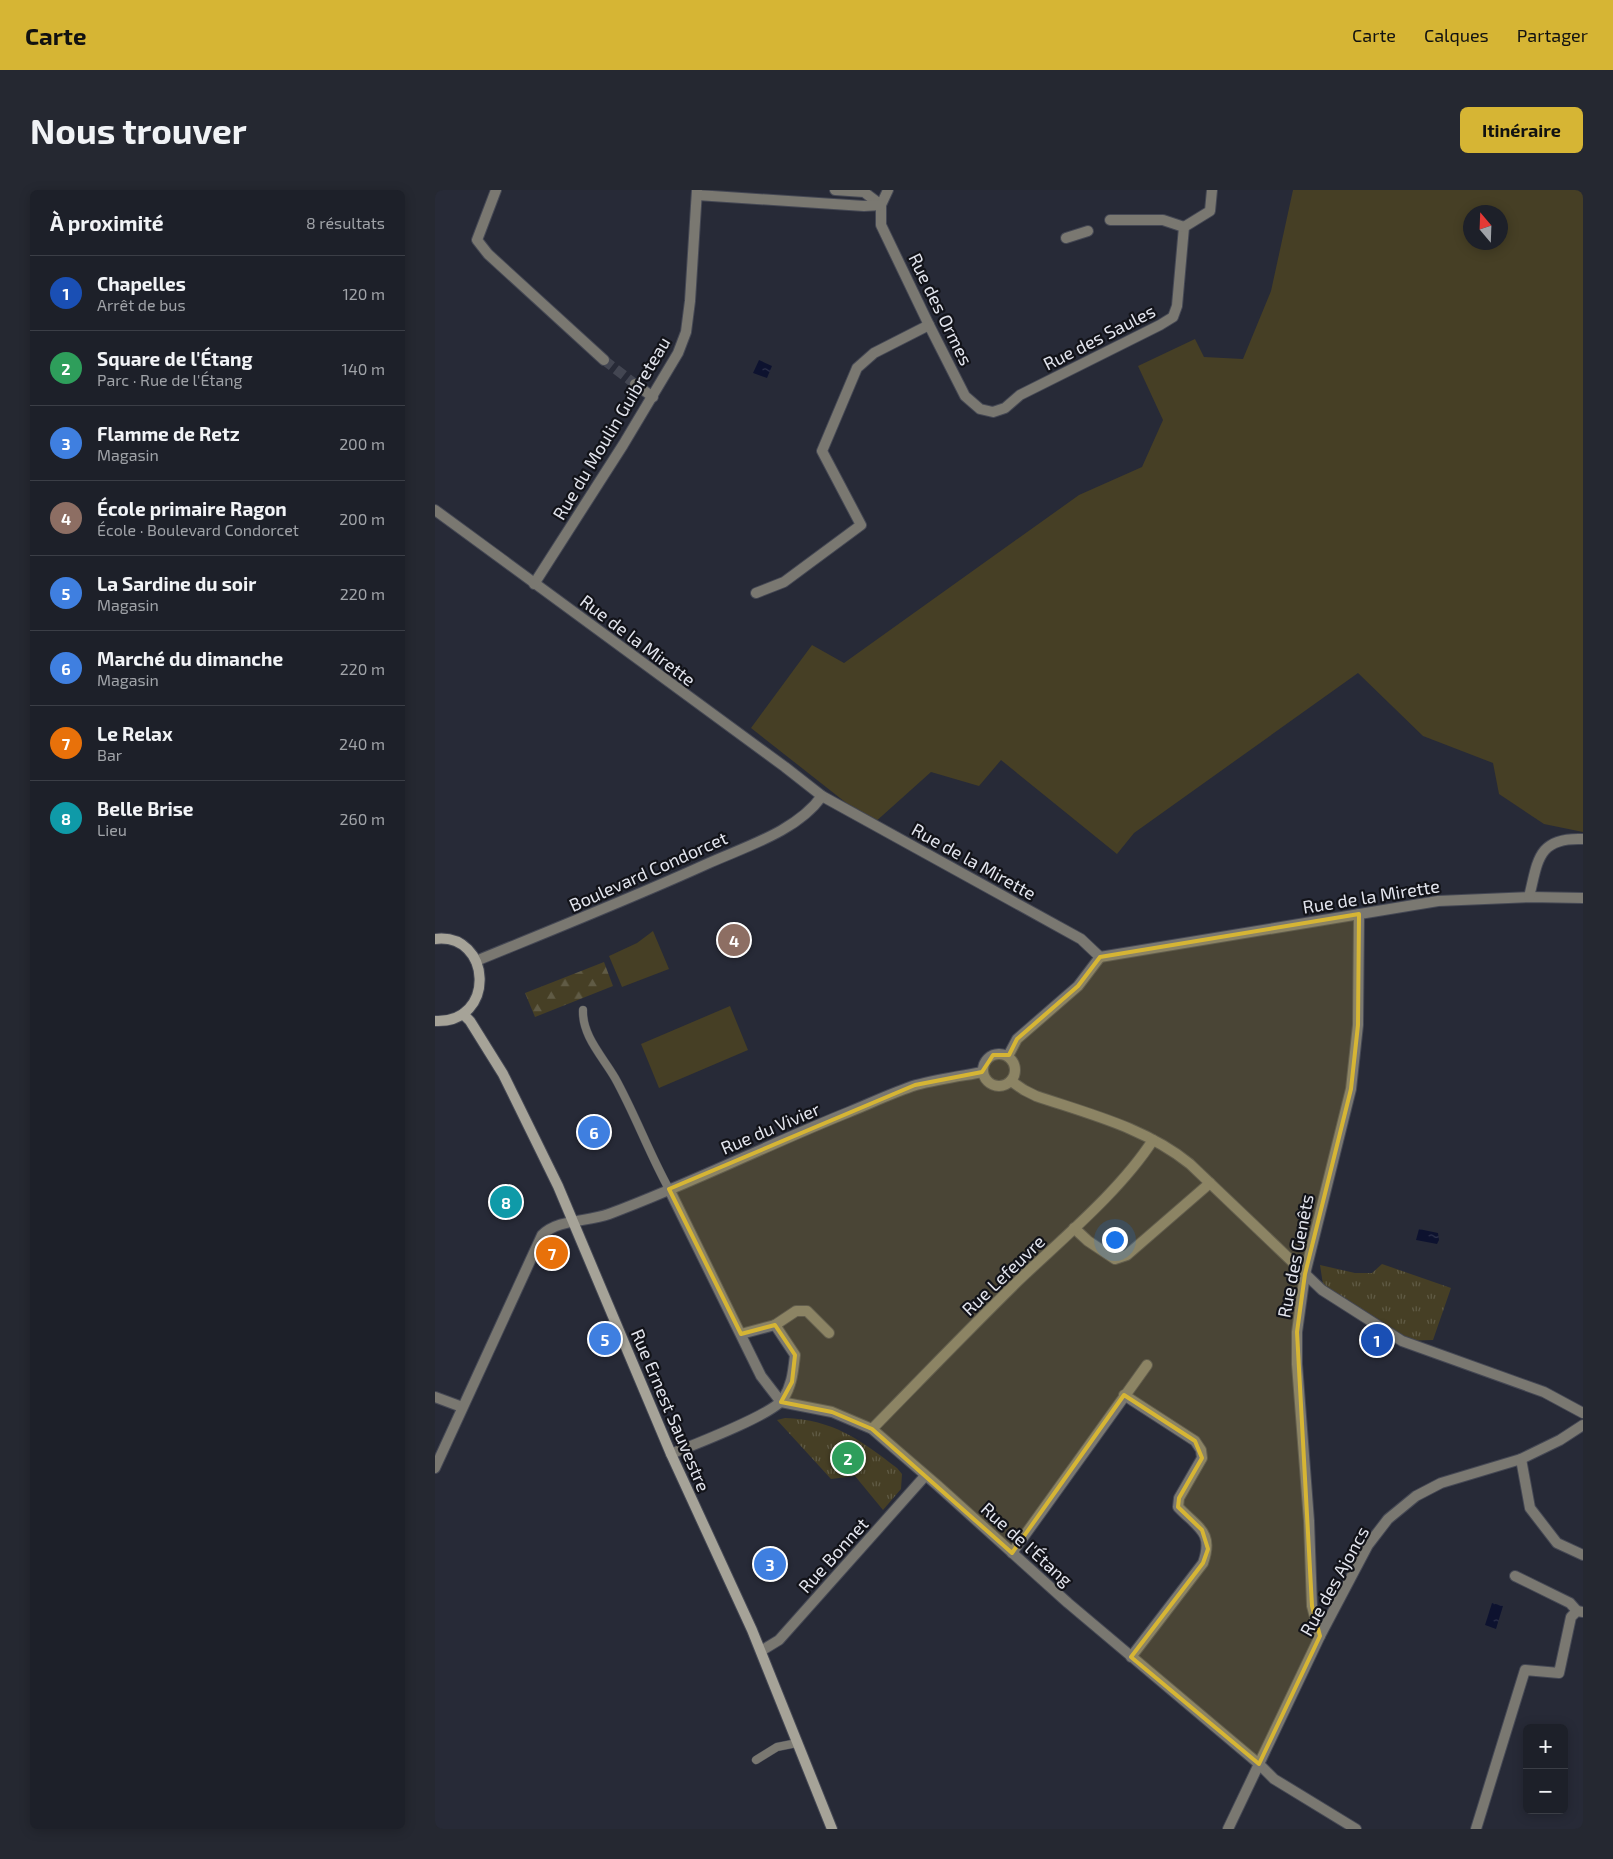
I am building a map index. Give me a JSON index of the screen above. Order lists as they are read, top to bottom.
{
  "streets": {
    "main road": ["Rue Ernest Sauvestre"],
    "street": [
      "Rue des Ormes",
      "Rue des Saules",
      "Rue du Moulin Guibreteau",
      "Rue de la Mirette",
      "Boulevard Condorcet",
      "Rue du Vivier",
      "Rue des Genêts",
      "Rue Lefeuvre",
      "Rue de l'Étang",
      "Rue Bonnet",
      "Rue des Ajoncs"
    ]
  },
  "crossings": [
    ["Rue des Ormes", "Rue des Saules"],
    ["Rue du Moulin Guibreteau", "Rue de la Mirette"],
    ["Rue de la Mirette", "Boulevard Condorcet"],
    ["Rue de la Mirette", "Rue des Genêts"],
    ["Rue du Vivier", "Rue Ernest Sauvestre"],
    ["Rue des Genêts", "Rue des Ajoncs"],
    ["Rue Lefeuvre", "Rue de l'Étang"],
    ["Rue Ernest Sauvestre", "Rue Bonnet"],
    ["Rue de l'Étang", "Rue Bonnet"],
    ["Rue de l'Étang", "Rue des Ajoncs"]
  ],
  "north": "top",
  "page": {
    "header": "Carte",
    "nav": ["Carte", "Calques", "Partager"],
    "buttons": "Itinéraire",
    "title": "Nous trouver",
    "heading": ["À proximité", "8 résultats"],
    "list": [
      {
        "mark": "1",
        "name": "Chapelles",
        "note": "Arrêt de bus",
        "value": "120 m"
      },
      {
        "mark": "2",
        "name": "Square de l'Étang",
        "note": "Parc · Rue de l'Étang",
        "value": "140 m"
      },
      {
        "mark": "3",
        "name": "Flamme de Retz",
        "note": "Magasin",
        "value": "200 m"
      },
      {
        "mark": "4",
        "name": "École primaire Ragon",
        "note": "École · Boulevard Condorcet",
        "value": "200 m"
      },
      {
        "mark": "5",
        "name": "La Sardine du soir",
        "note": "Magasin",
        "value": "220 m"
      },
      {
        "mark": "6",
        "name": "Marché du dimanche",
        "note": "Magasin",
        "value": "220 m"
      },
      {
        "mark": "7",
        "name": "Le Relax",
        "note": "Bar",
        "value": "240 m"
      },
      {
        "mark": "8",
        "name": "Belle Brise",
        "note": "Lieu",
        "value": "260 m"
      }
    ],
    "pins": [
      "4",
      "6",
      "8",
      "7",
      "5",
      "1",
      "2",
      "3"
    ],
    "map_buttons": ["+", "−"]
  }
}
